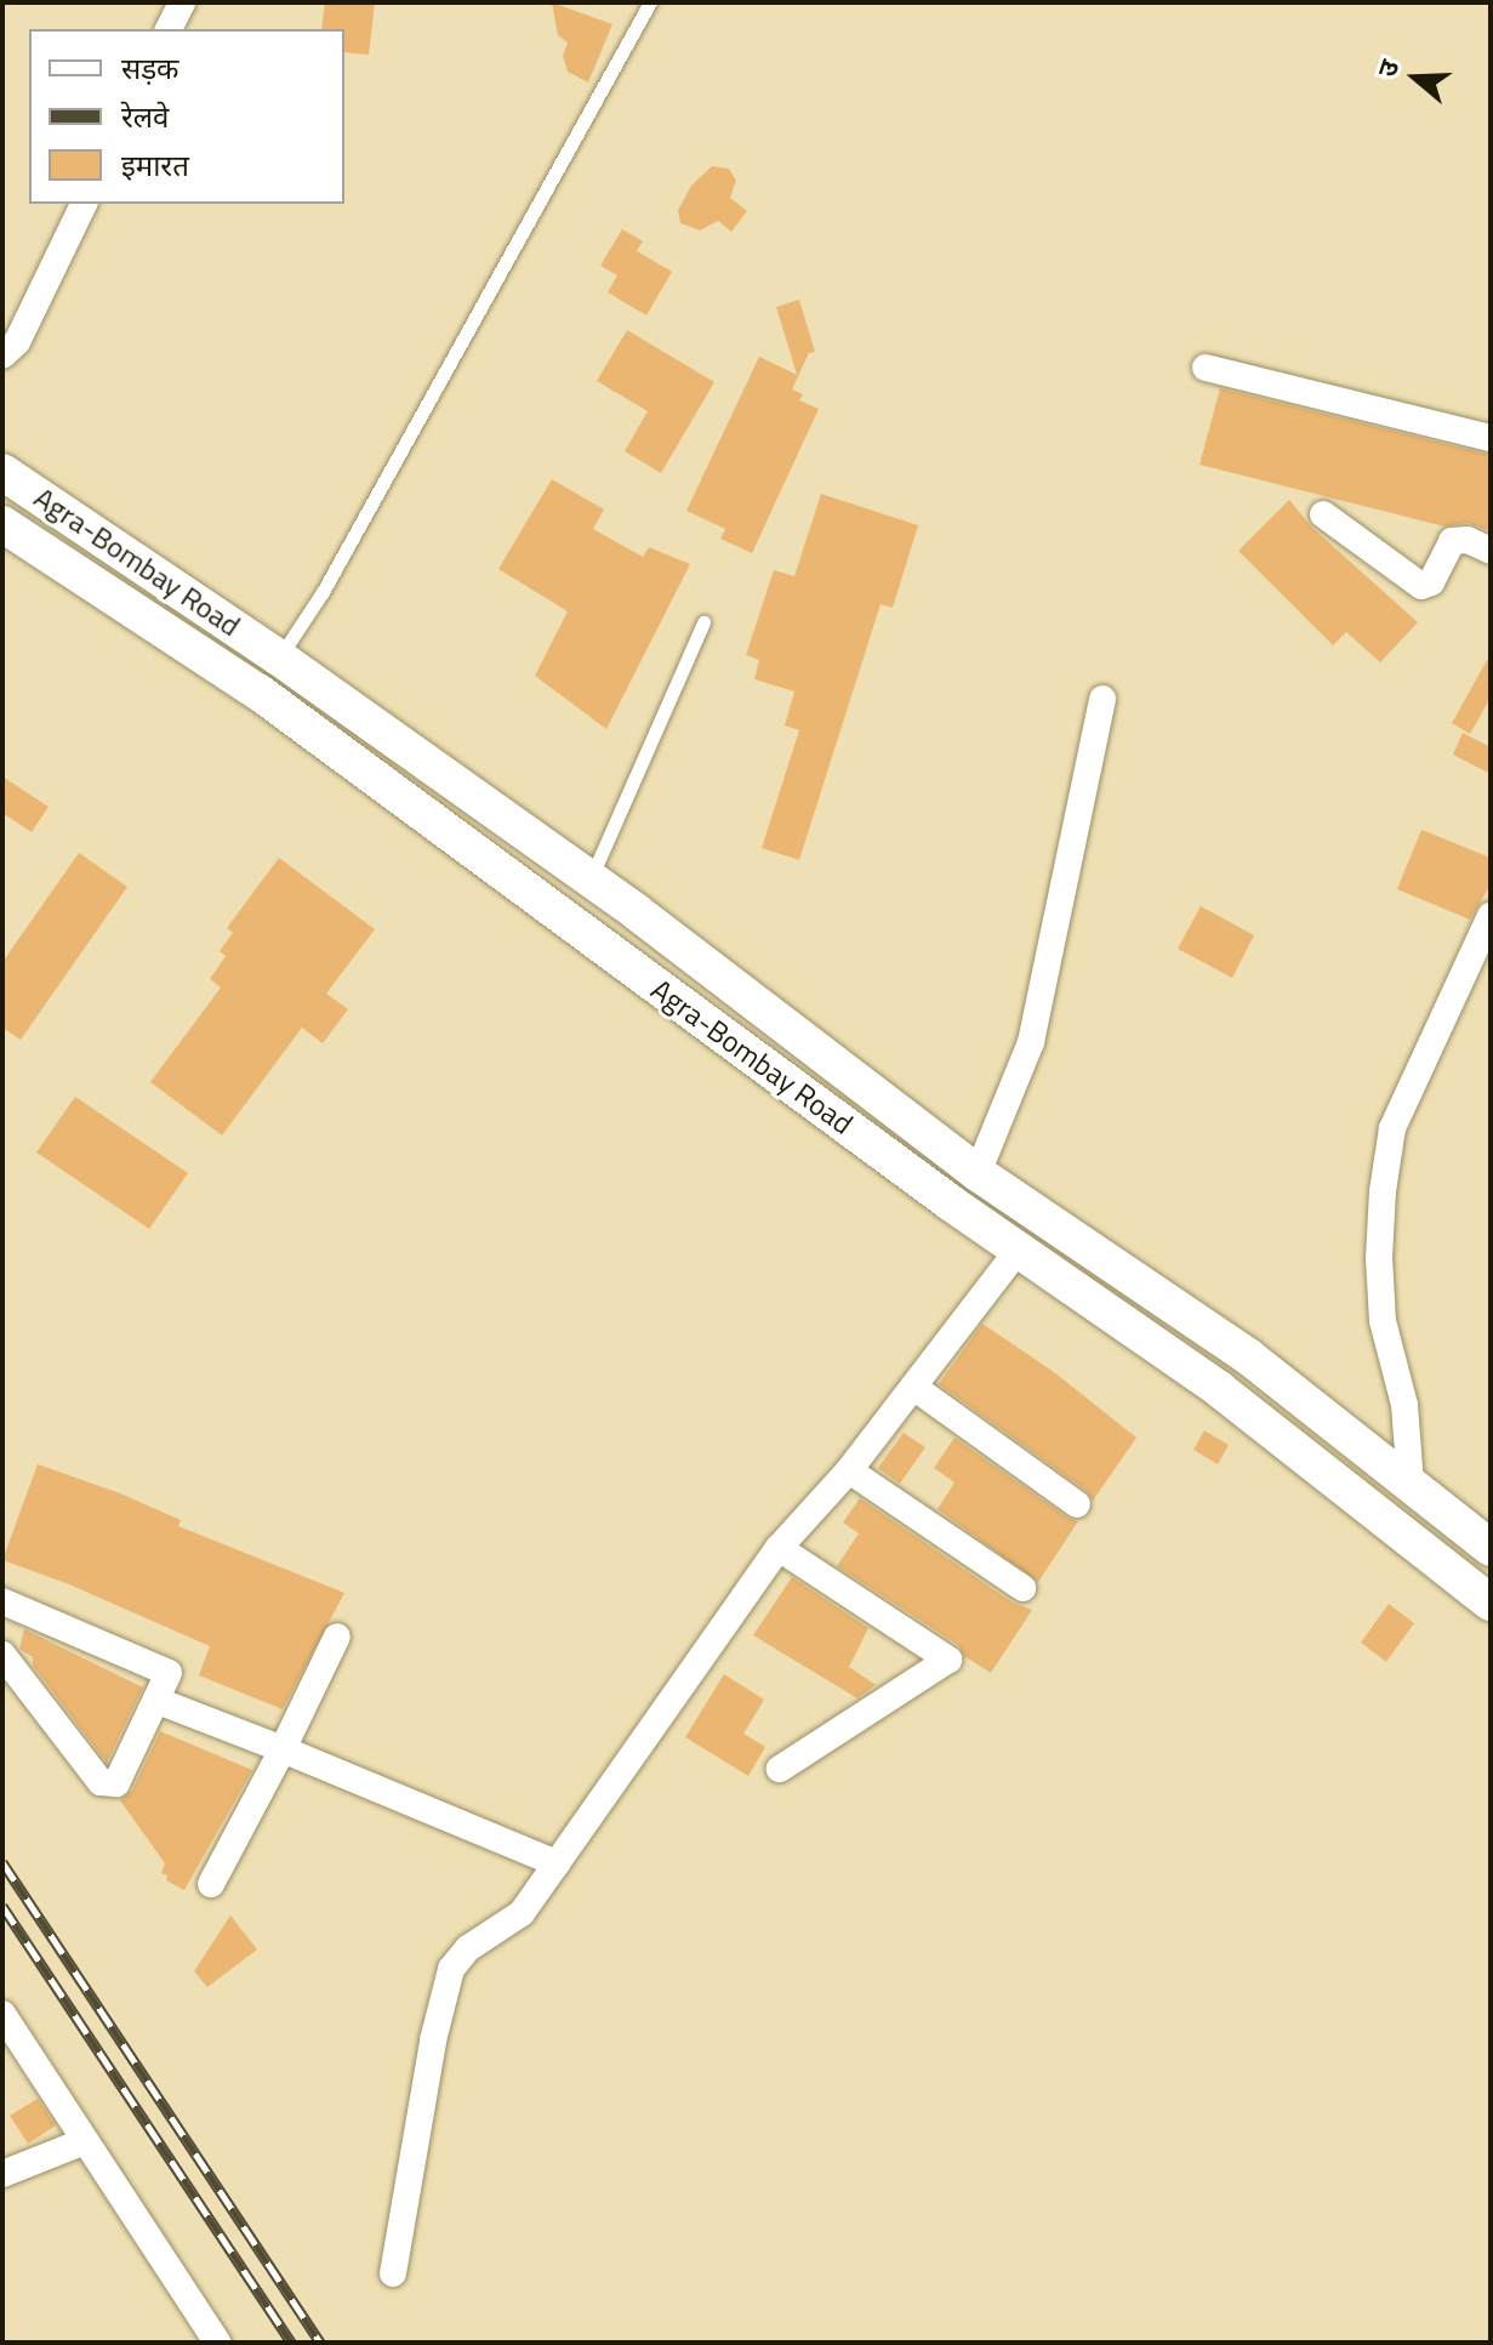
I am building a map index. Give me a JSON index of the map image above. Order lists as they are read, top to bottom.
{
  "streets": {
    "main road": ["Agra-Bombay Road"]
  },
  "legend": ["सड़क", "रेलवे", "इमारत"],
  "north": "left"
}
